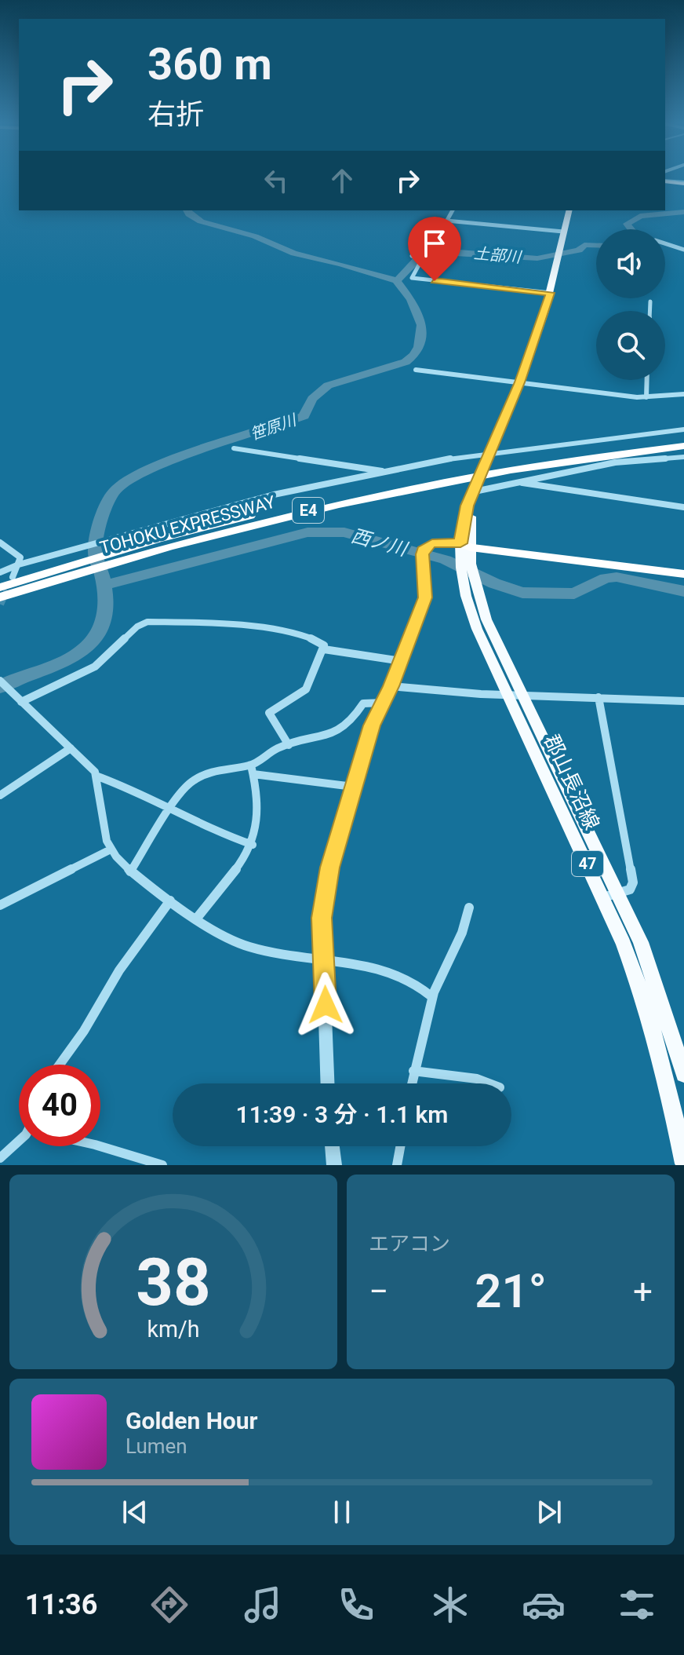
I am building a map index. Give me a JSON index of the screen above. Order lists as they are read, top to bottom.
{
  "streets": {
    "highway": ["E4", "TOHOKU EXPRESSWAY"],
    "main road": ["郡山長沼線", "47"]
  },
  "water": ["土部川", "笹原川", "西ノ川"],
  "page": {
    "turn": ["360 m", "右折"],
    "limit": "40",
    "trip": "11:39 · 3 分 · 1.1 km",
    "tile": "エアコン",
    "heat": ["−", "21°", "+"],
    "song": ["Golden Hour", "Lumen"],
    "tabs": "11:36",
    "gauge": ["38", "km/h"]
  }
}
